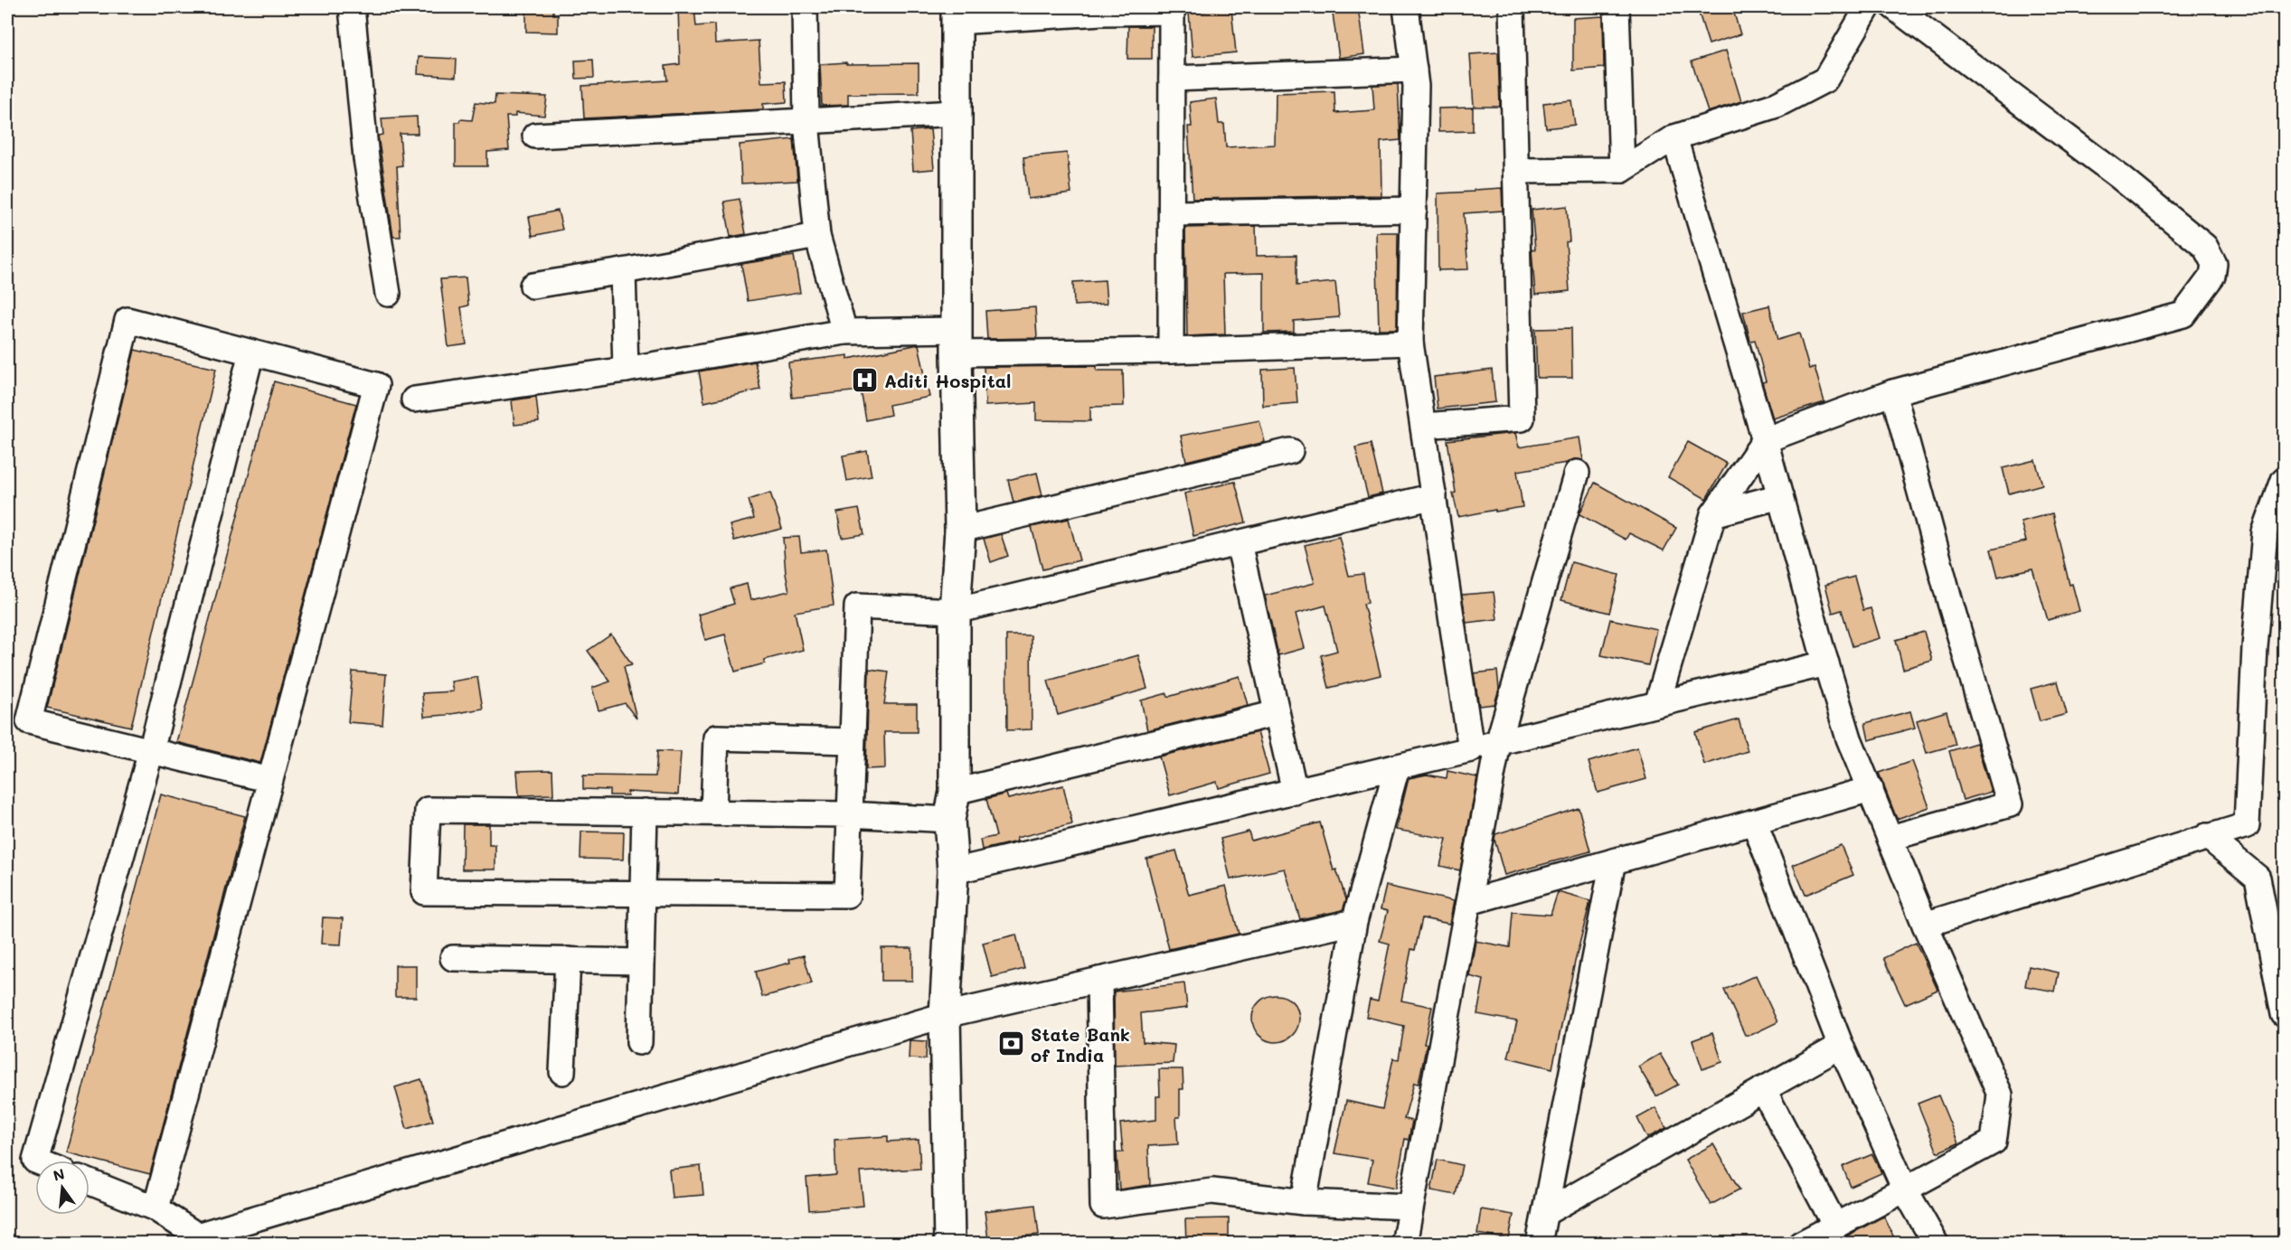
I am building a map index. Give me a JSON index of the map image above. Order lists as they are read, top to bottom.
{
  "places": {
    "hospital": ["Aditi Hospital"],
    "bank": ["State Bank of India"]
  },
  "north": "top"
}
